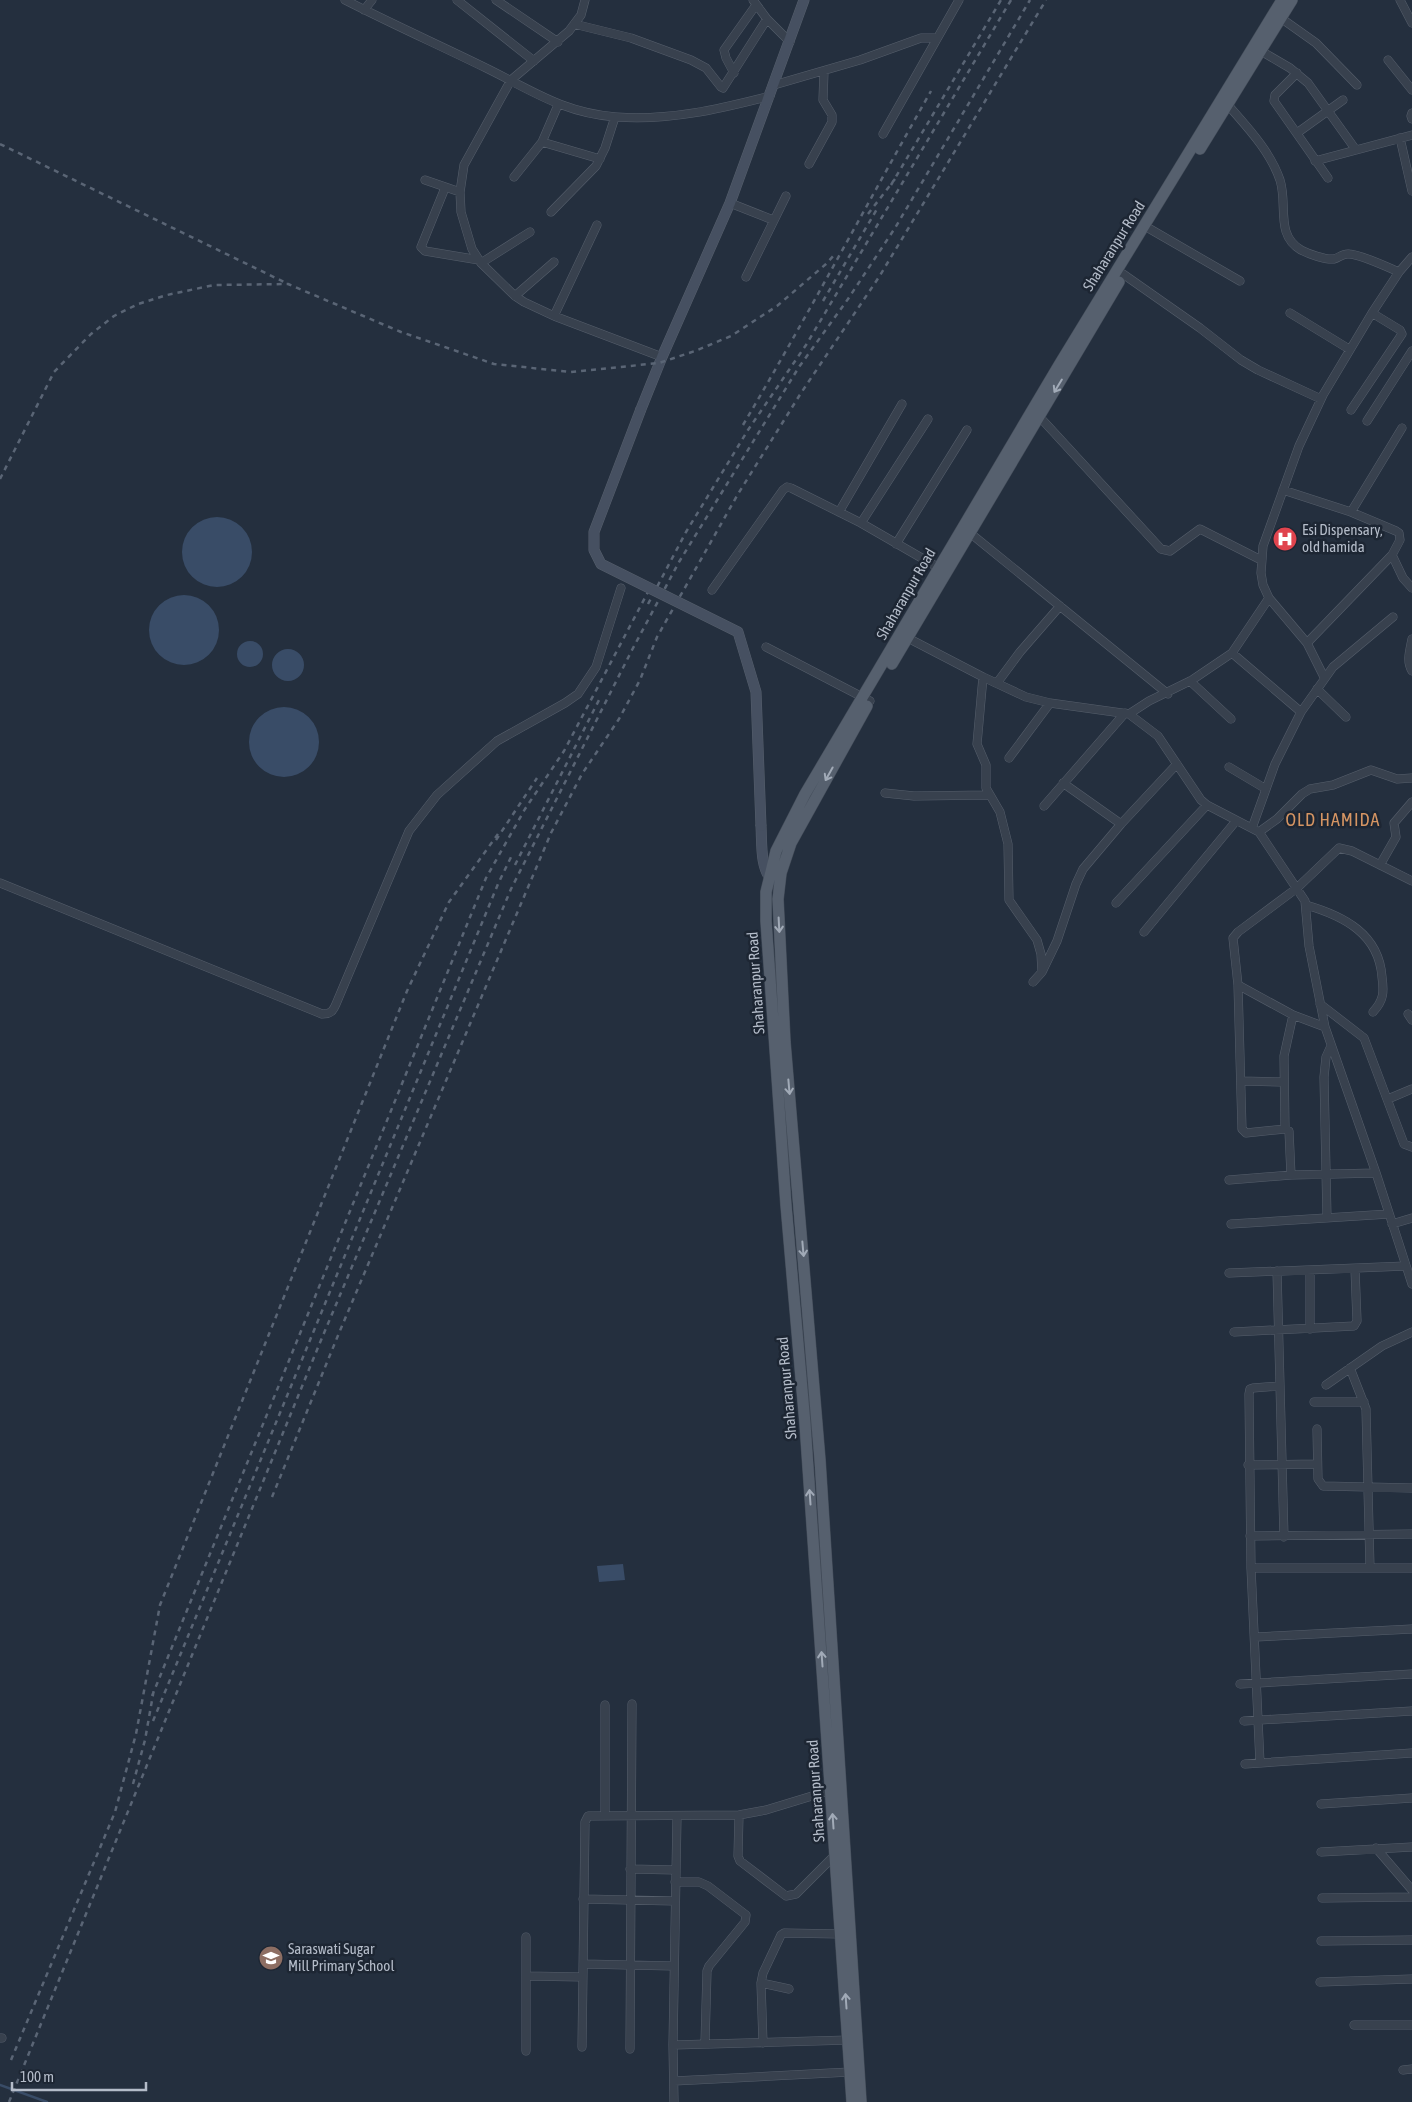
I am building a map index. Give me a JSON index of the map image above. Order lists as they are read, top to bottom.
{
  "streets": {
    "main road": ["Shaharanpur Road"]
  },
  "districts": ["OLD HAMIDA"],
  "places": {
    "hospital": ["Esi Dispensary, old hamida"],
    "school or university": ["Saraswati Sugar Mill Primary School"]
  },
  "scale_bar": "100 m"
}
